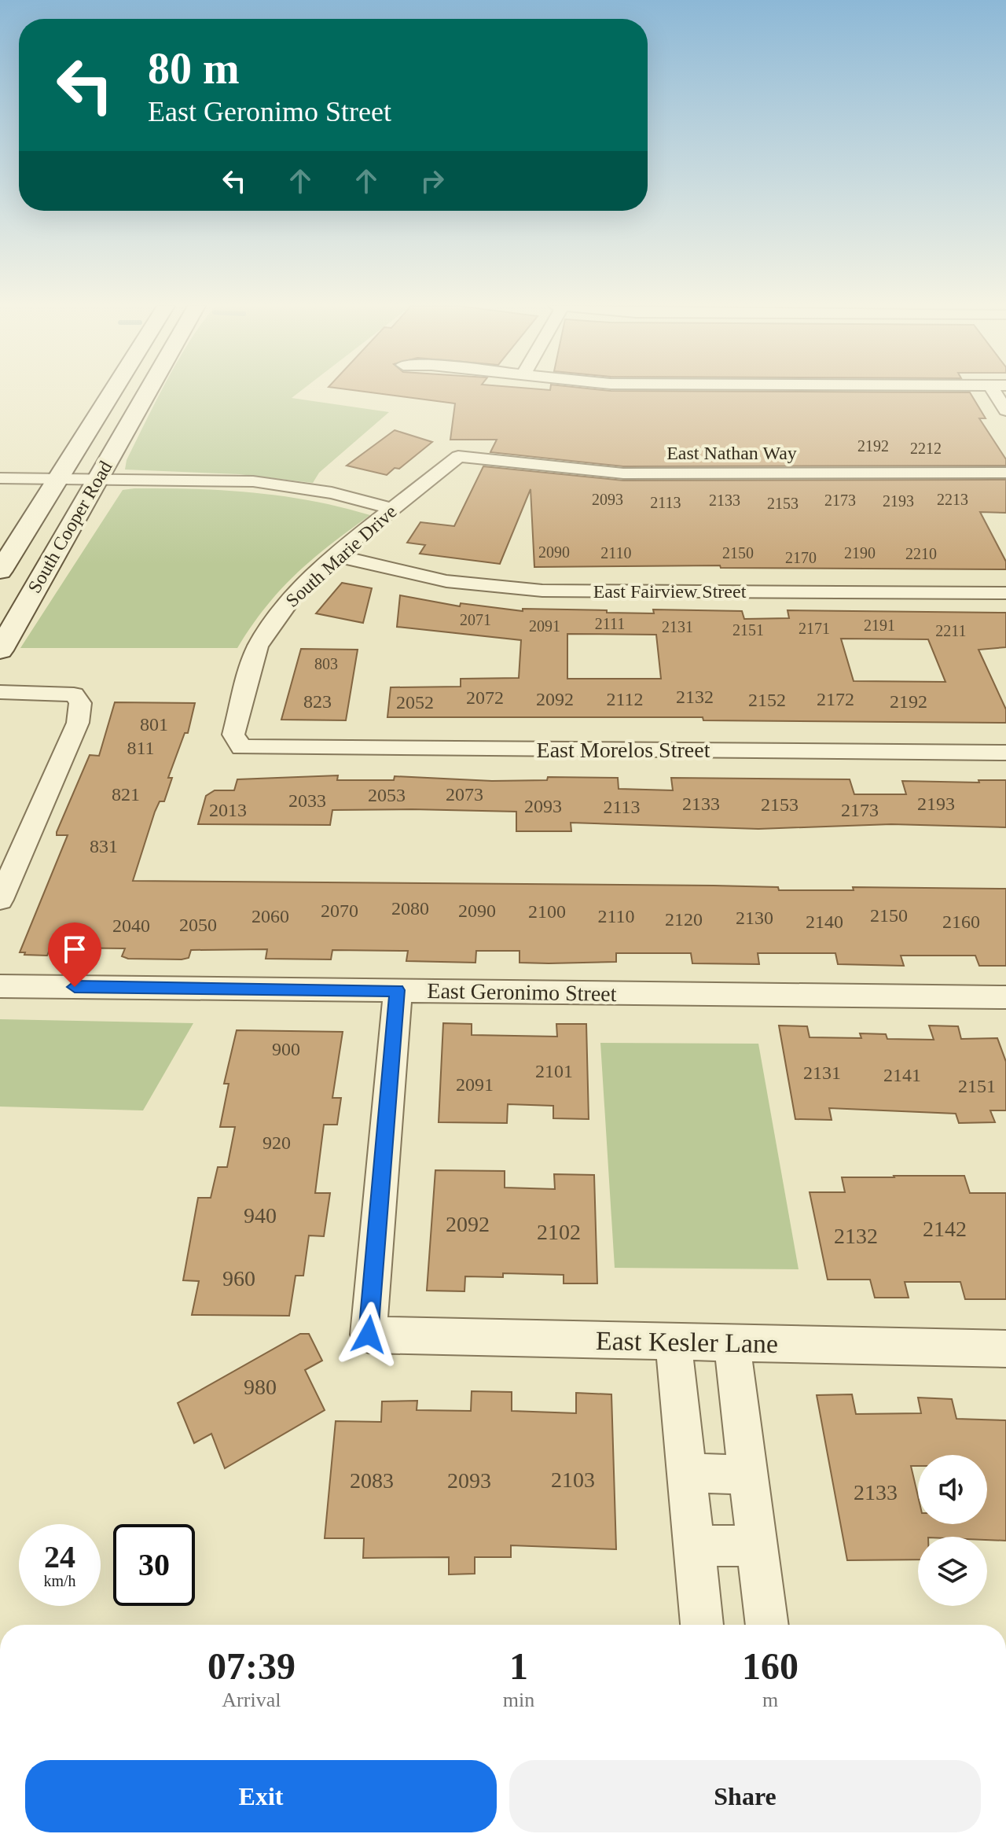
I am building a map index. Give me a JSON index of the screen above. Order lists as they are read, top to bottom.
{
  "streets": {
    "main road": ["South Cooper Road"],
    "street": [
      "East Nathan Way",
      "South Marie Drive",
      "East Fairview Street",
      "East Morelos Street",
      "East Geronimo Street",
      "East Kesler Lane"
    ]
  },
  "crossings": [
    ["East Nathan Way", "South Marie Drive"],
    ["South Marie Drive", "East Fairview Street"],
    ["South Marie Drive", "East Morelos Street"],
    ["East Geronimo Street", "East Kesler Lane"]
  ],
  "house_numbers": [
    "2192",
    "2212",
    "2093",
    "2213",
    "2133",
    "2173",
    "2193",
    "2113",
    "2153",
    "2090",
    "2110",
    "2150",
    "2190",
    "2210",
    "2170",
    "2071",
    "2111",
    "2191",
    "2091",
    "2131",
    "2171",
    "2151",
    "2211",
    "803",
    "2132",
    "2072",
    "2092",
    "2112",
    "2172",
    "2152",
    "823",
    "2192",
    "2052",
    "801",
    "811",
    "821",
    "2073",
    "2053",
    "2033",
    "2133",
    "2193",
    "2153",
    "2093",
    "2113",
    "2013",
    "2173",
    "831",
    "2080",
    "2070",
    "2090",
    "2100",
    "2150",
    "2060",
    "2110",
    "2130",
    "2120",
    "2140",
    "2160",
    "2050",
    "2040",
    "900",
    "2101",
    "2131",
    "2141",
    "2091",
    "2151",
    "920",
    "940",
    "2092",
    "2142",
    "2102",
    "2132",
    "960",
    "980",
    "2103",
    "2083",
    "2093",
    "2133"
  ],
  "page": {
    "turn": ["80 m", "East Geronimo Street"],
    "speed": "24 km/h",
    "limit": "30",
    "eta": [
      "07:39",
      "Arrival",
      "1",
      "min",
      "160",
      "m"
    ],
    "buttons": ["Exit", "Share"]
  }
}
